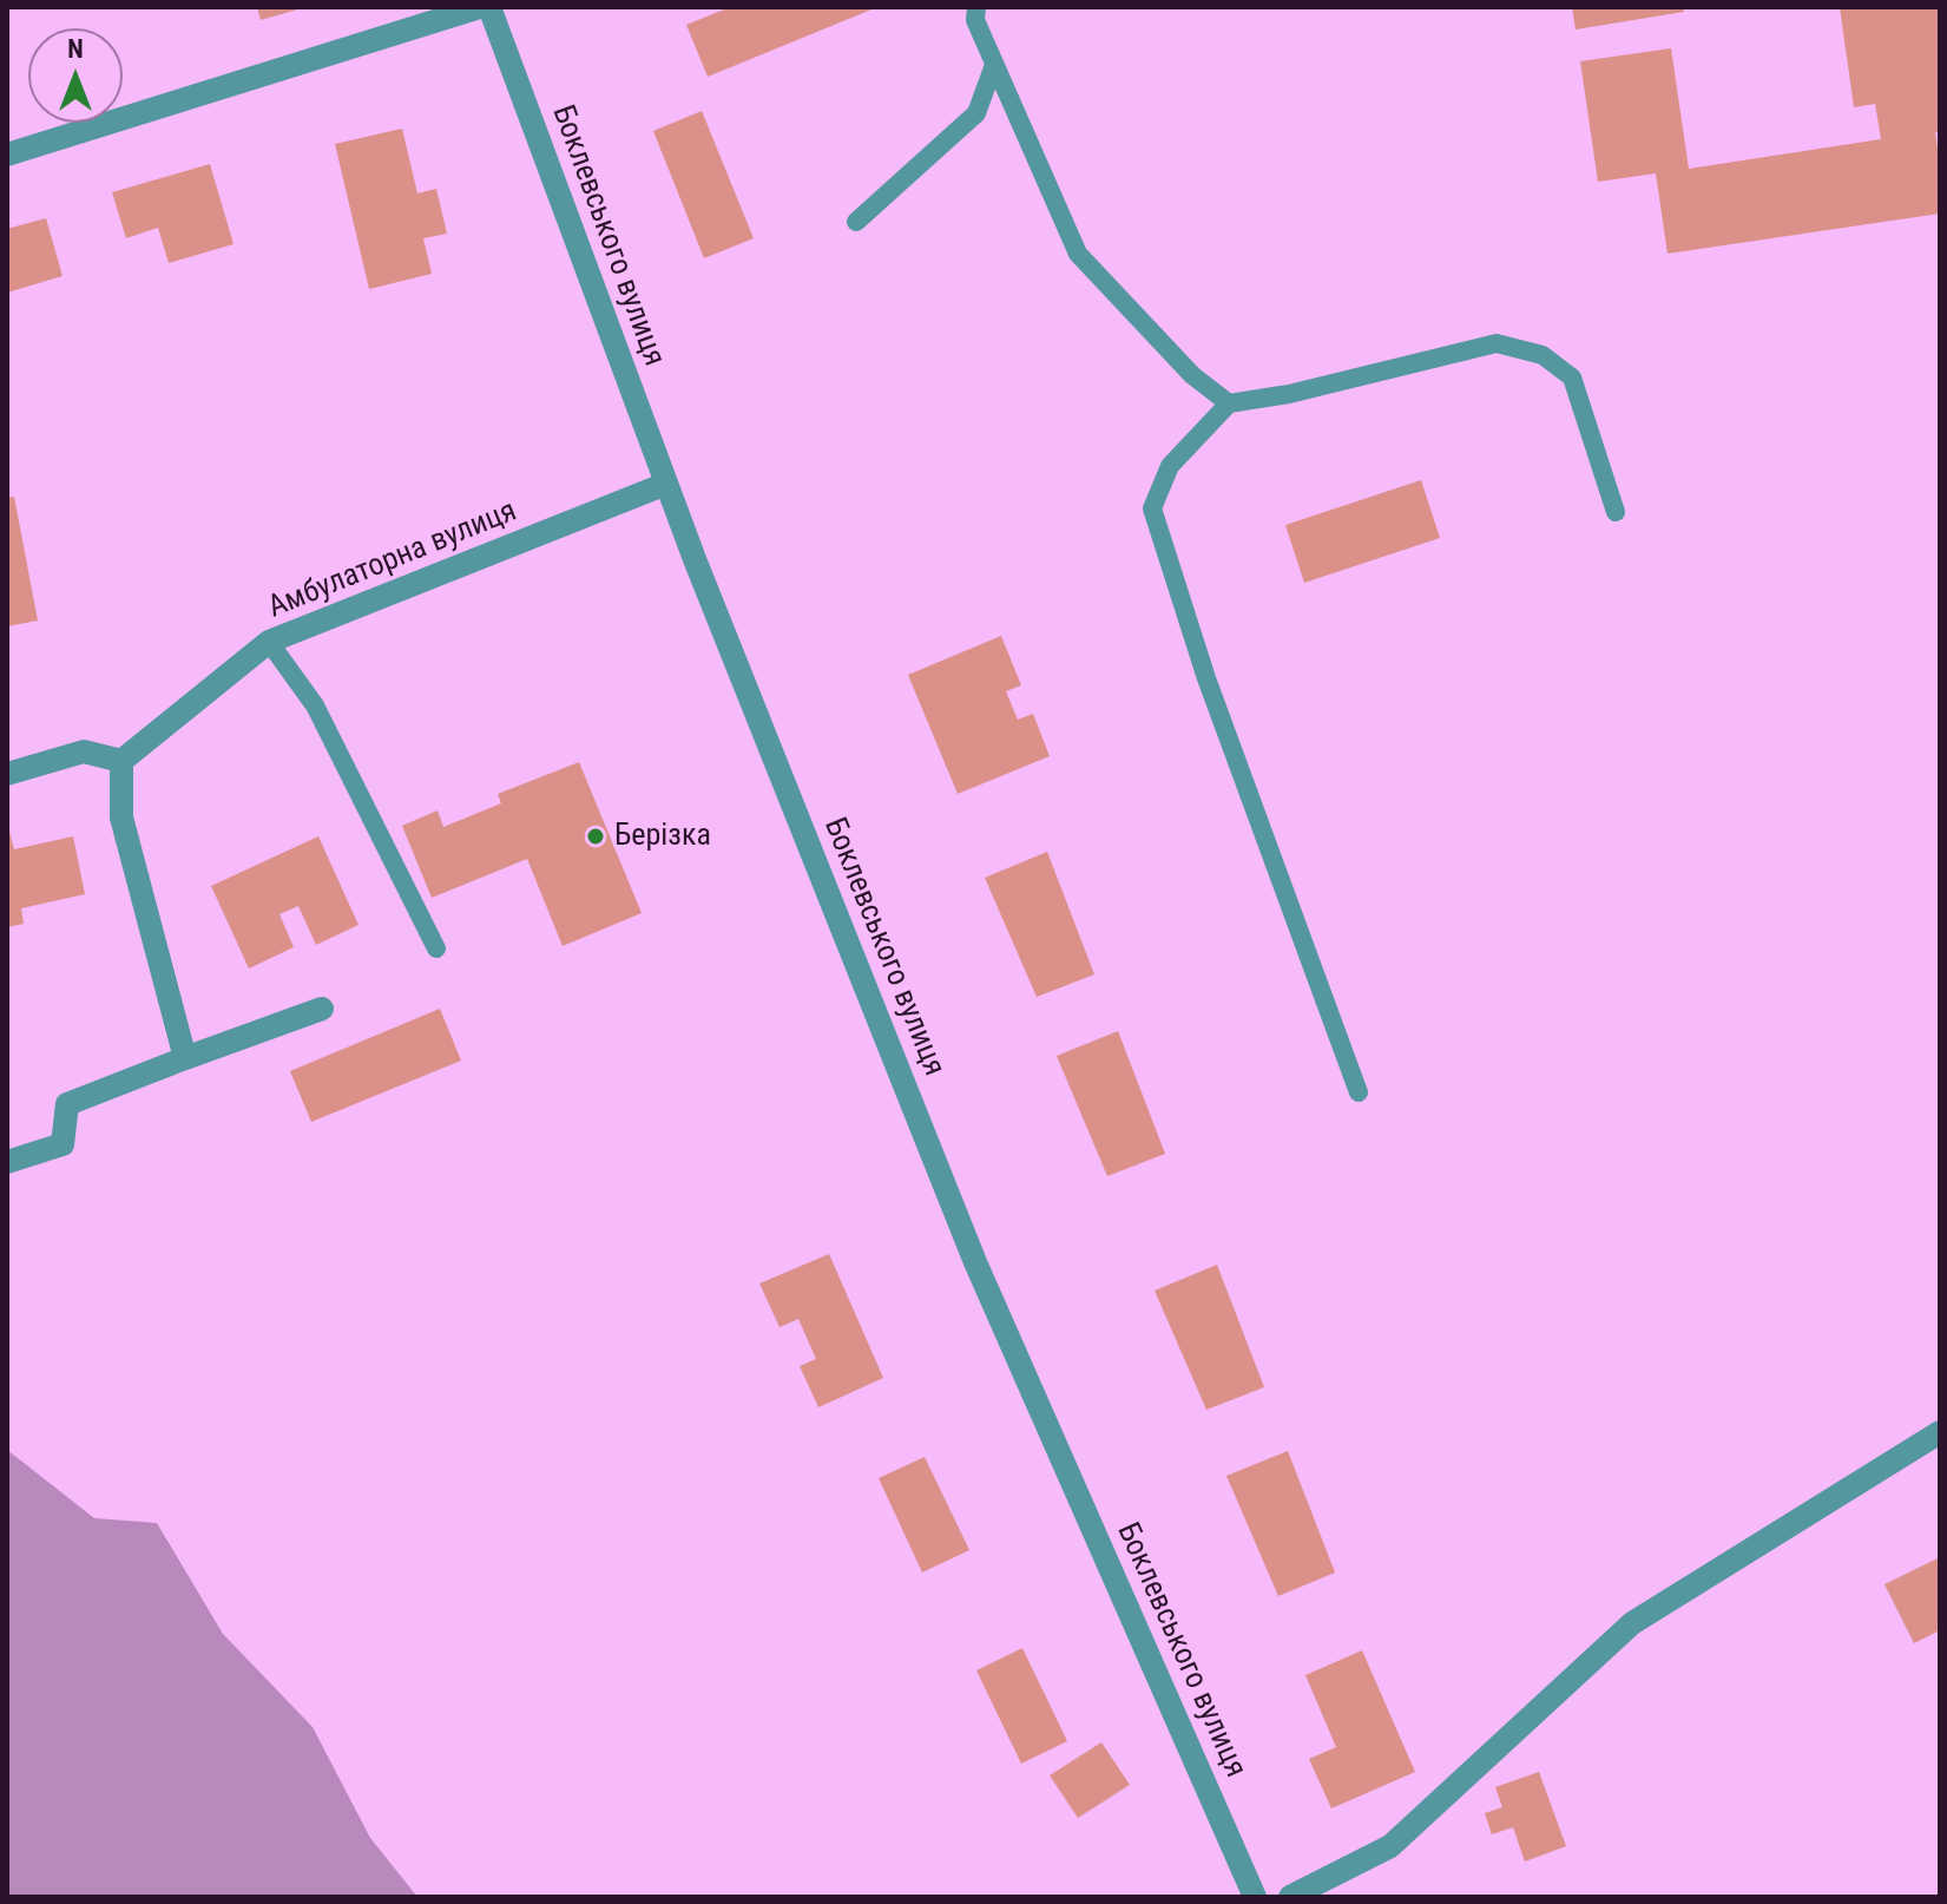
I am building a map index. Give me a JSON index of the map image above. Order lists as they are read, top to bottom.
{
  "streets": {
    "street": ["Боклевського вулиця", "Амбулаторна вулиця"]
  },
  "crossings": [
    ["Боклевського вулиця", "Амбулаторна вулиця"]
  ],
  "places": ["Берізка"],
  "north": "top"
}
